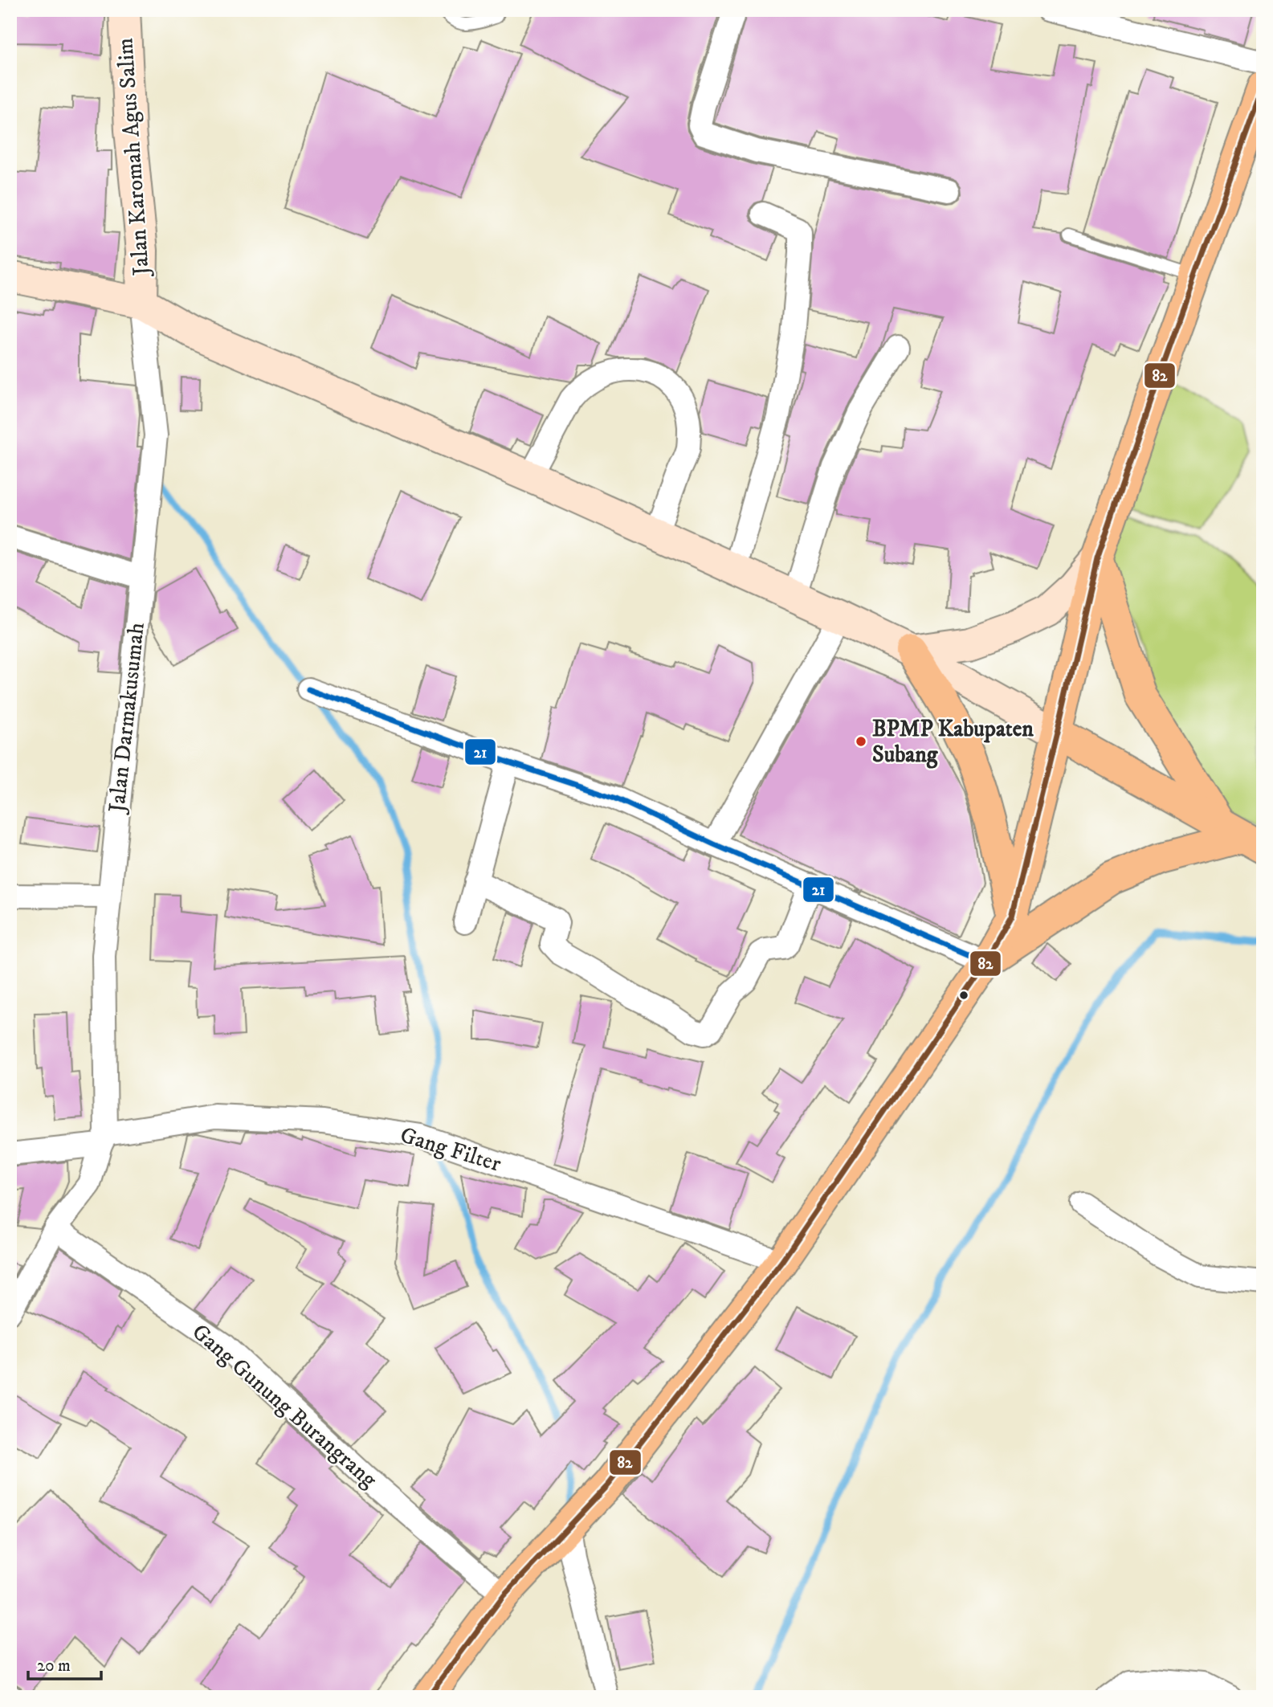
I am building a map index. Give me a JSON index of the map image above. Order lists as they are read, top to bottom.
{
  "streets": {
    "main road": ["Jalan Karomah Agus Salim"],
    "street": ["Jalan Darmakusumah", "Gang Filter", "Gang Gunung Burangrang"]
  },
  "crossings": [
    ["Jalan Karomah Agus Salim", "Jalan Darmakusumah"],
    ["Jalan Darmakusumah", "Gang Filter"],
    ["Jalan Darmakusumah", "Gang Gunung Burangrang"]
  ],
  "places": ["BPMP Kabupaten Subang"],
  "lines": ["transit line 82", "transit line 21"],
  "scale_bar": "20 m"
}
